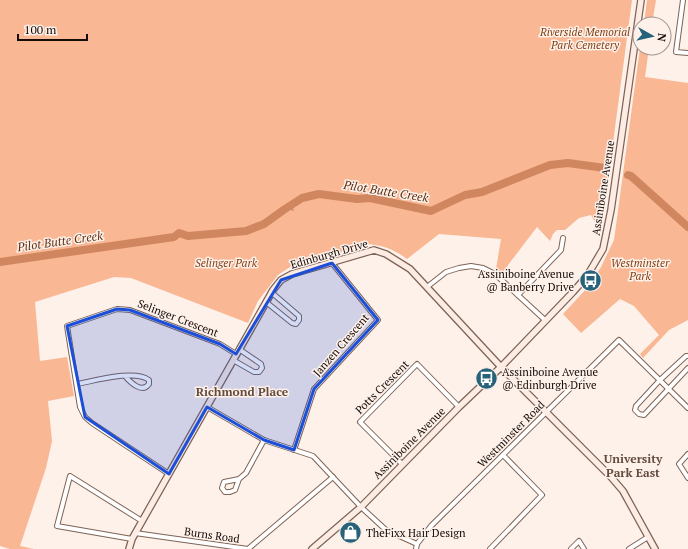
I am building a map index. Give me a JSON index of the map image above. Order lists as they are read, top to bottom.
{
  "streets": {
    "street": [
      "Assiniboine Avenue",
      "Edinburgh Drive",
      "Selinger Crescent",
      "Janzen Crescent",
      "Potts Crescent",
      "Westminster Road",
      "Burns Road"
    ]
  },
  "crossings": [
    ["Assiniboine Avenue", "Edinburgh Drive"],
    ["Assiniboine Avenue", "Potts Crescent"],
    ["Edinburgh Drive", "Selinger Crescent"],
    ["Edinburgh Drive", "Janzen Crescent"],
    ["Edinburgh Drive", "Westminster Road"],
    ["Edinburgh Drive", "Burns Road"]
  ],
  "districts": ["Richmond Place", "University Park East"],
  "water": ["Pilot Butte Creek"],
  "parks": ["Riverside Memorial Park Cemetery", "Selinger Park", "Westminster Park"],
  "places": {
    "bus stop": ["Assiniboine Avenue @ Banberry Drive", "Assiniboine Avenue @ Edinburgh Drive"],
    "shop": ["TheFixx Hair Design"]
  },
  "scale_bar": "100 m",
  "north": "right"
}
